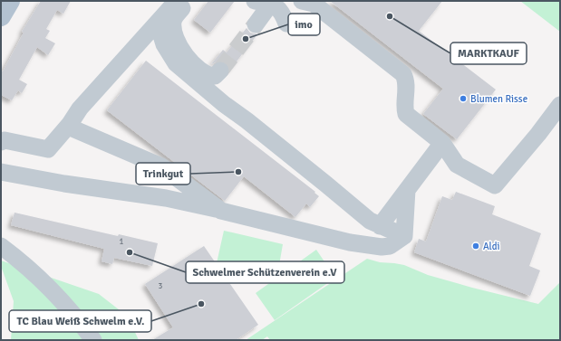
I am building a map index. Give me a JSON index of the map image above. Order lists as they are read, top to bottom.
{
  "places": [
    "MARKTKAUF",
    "imo",
    "Blumen Risse",
    "Trinkgut",
    "Aldi",
    "Schwelmer Schützenverein e.V",
    "TC Blau Weiß Schwelm e.V."
  ],
  "house_numbers": ["1", "3"]
}
